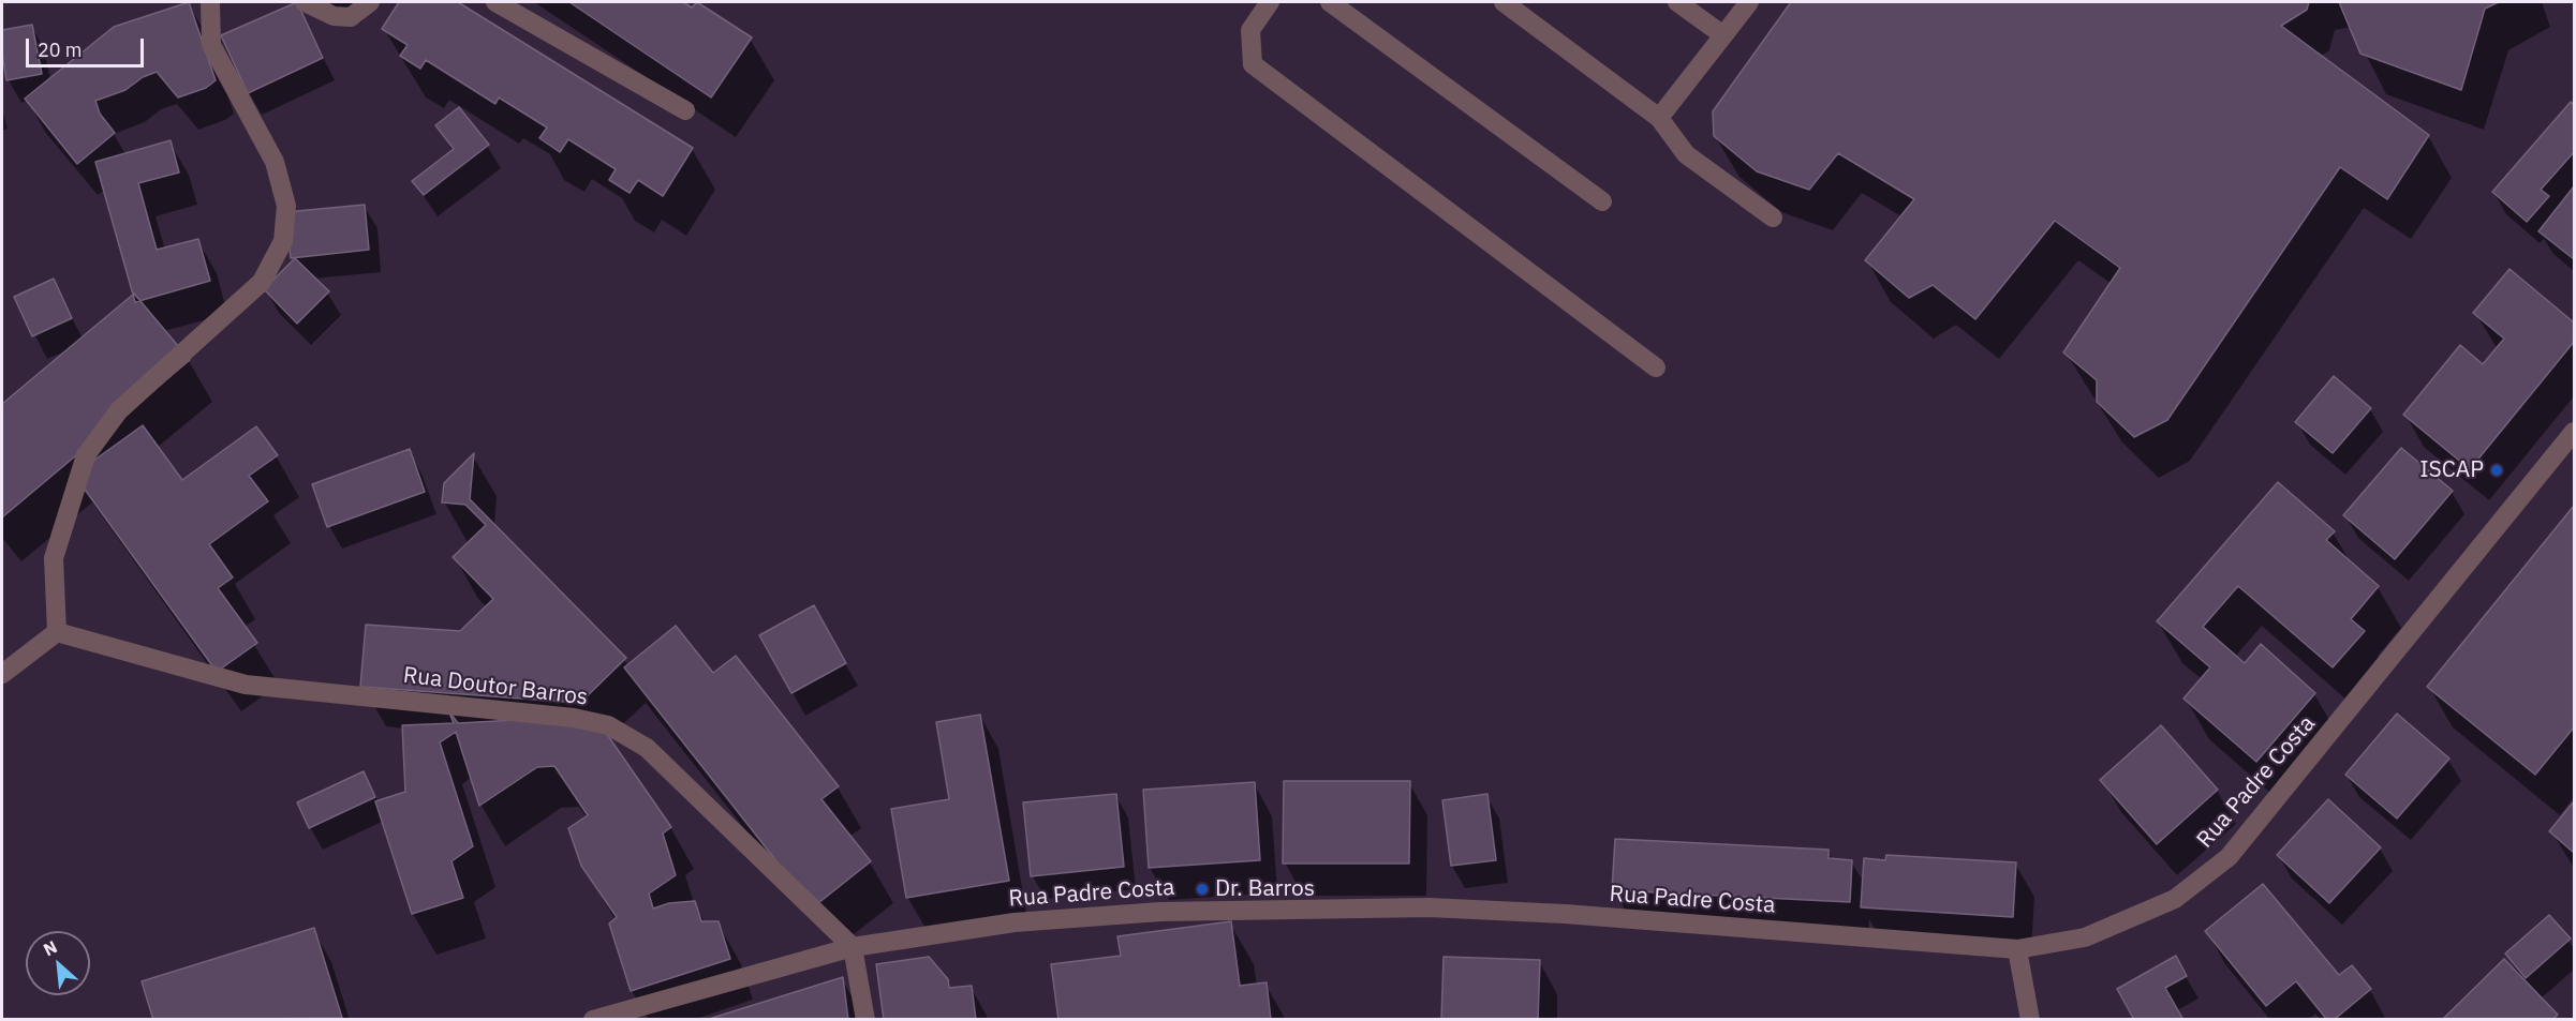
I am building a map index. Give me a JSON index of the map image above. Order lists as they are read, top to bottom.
{
  "streets": {
    "street": ["Rua Doutor Barros", "Rua Padre Costa"]
  },
  "crossings": [
    ["Rua Doutor Barros", "Rua Padre Costa"]
  ],
  "places": ["ISCAP", "Dr. Barros"],
  "scale_bar": "20 m",
  "north": "top left"
}
